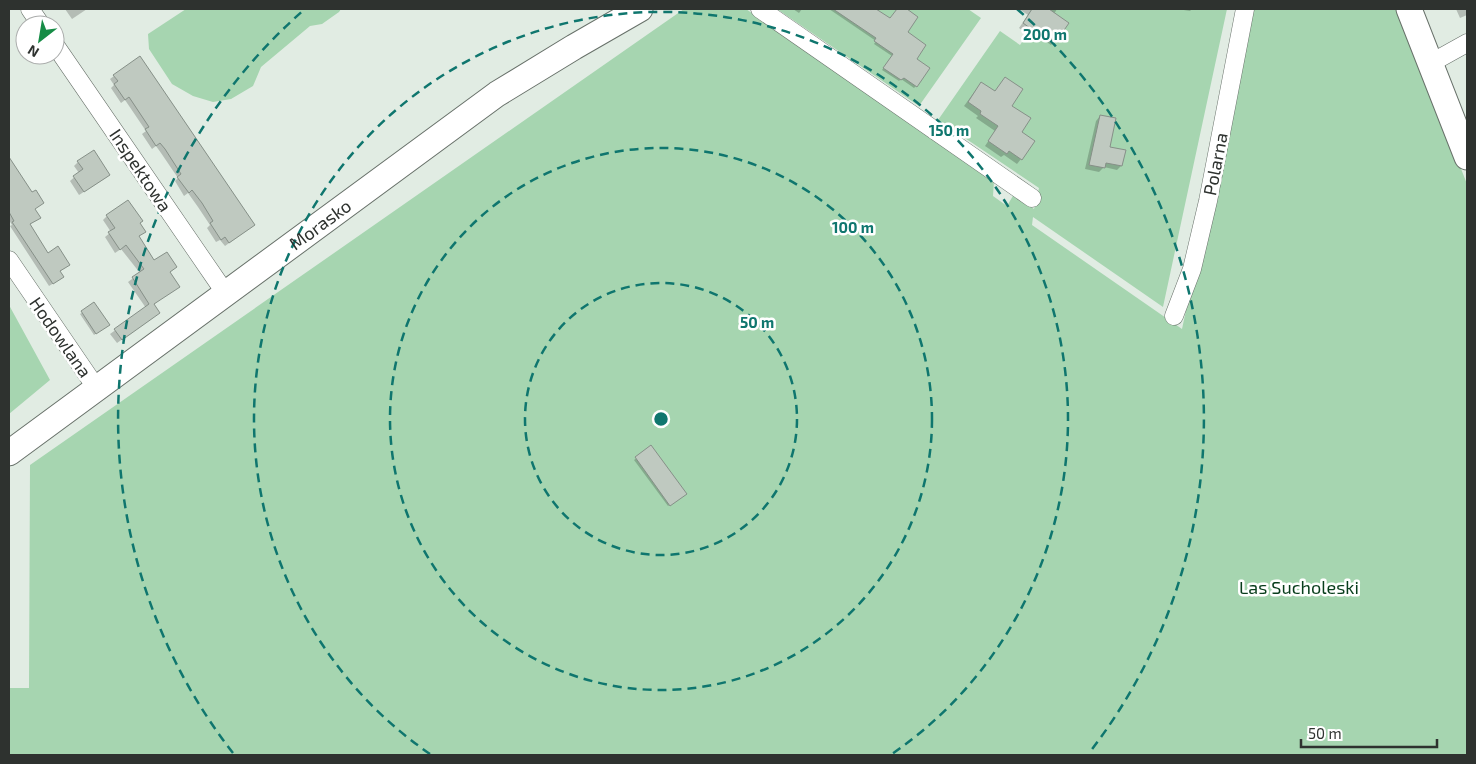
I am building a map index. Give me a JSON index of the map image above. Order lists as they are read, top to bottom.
{
  "streets": {
    "street": [
      "Polarna",
      "Inspektowa",
      "Morasko",
      "Hodowlana"
    ]
  },
  "crossings": [
    ["Inspektowa", "Morasko"],
    ["Morasko", "Hodowlana"]
  ],
  "parks": ["Las Sucholeski"],
  "scale_bar": "50 m",
  "north": "bottom left",
  "rings": [
    "200 m",
    "150 m",
    "100 m",
    "50 m"
  ]
}
